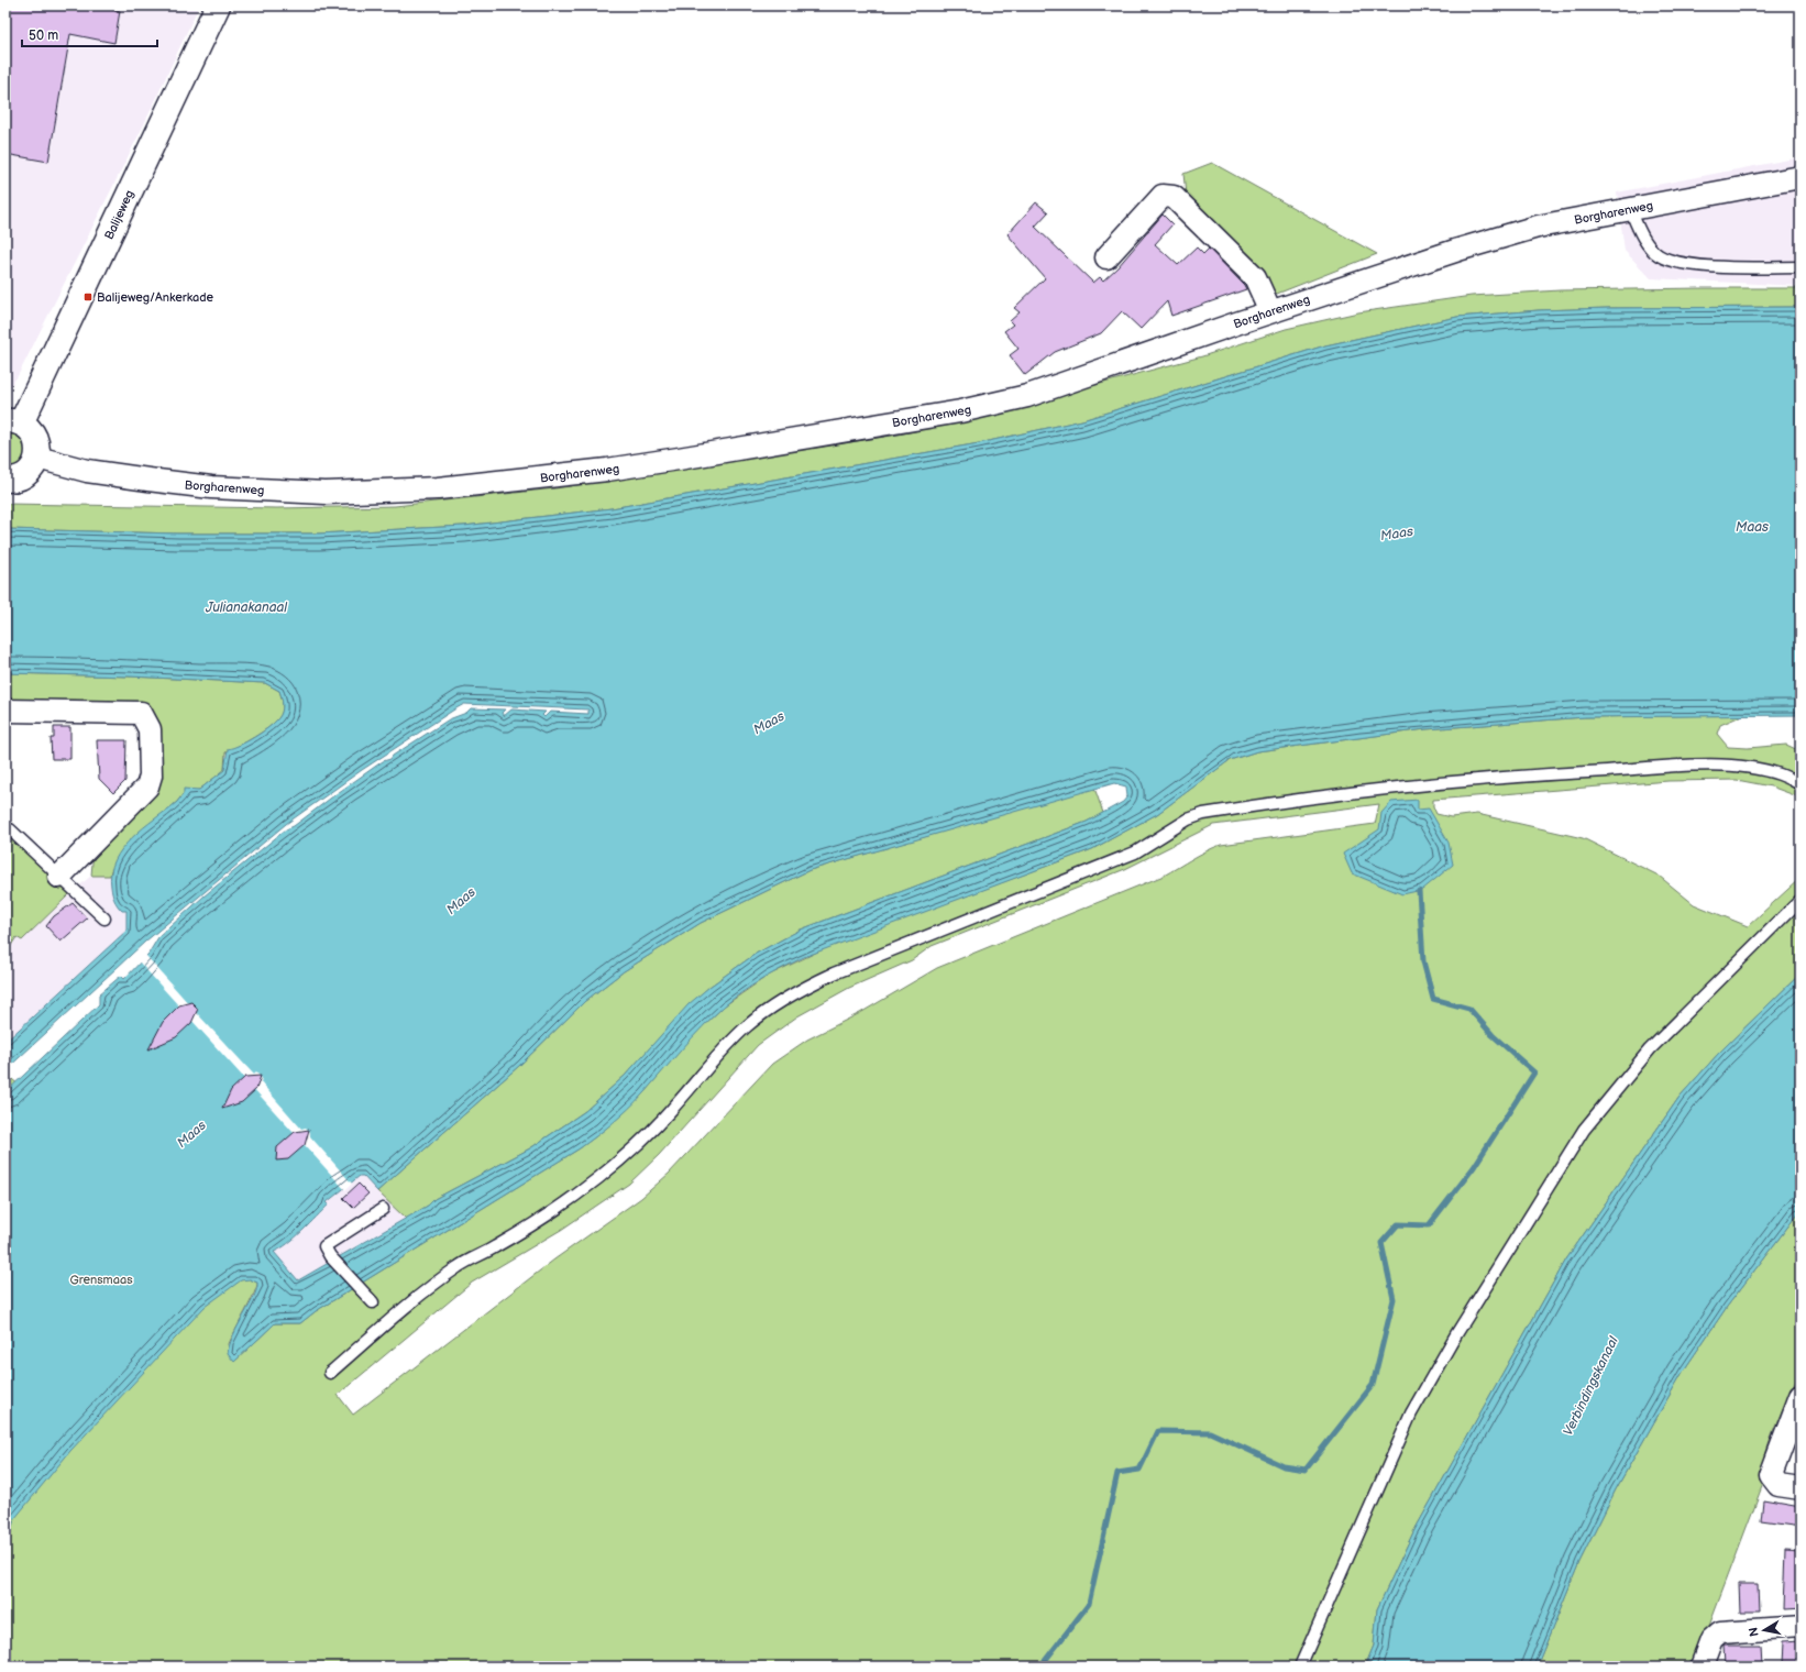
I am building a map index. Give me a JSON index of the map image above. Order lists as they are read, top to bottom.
{
  "streets": {
    "street": ["Borgharenweg", "Balijeweg"]
  },
  "water": ["Maas", "Julianakanaal", "Verbindingskanaal"],
  "parks": ["Grensmaas"],
  "places": {
    "transit": ["Balijeweg/Ankerkade"]
  },
  "scale_bar": "50 m",
  "north": "left"
}
